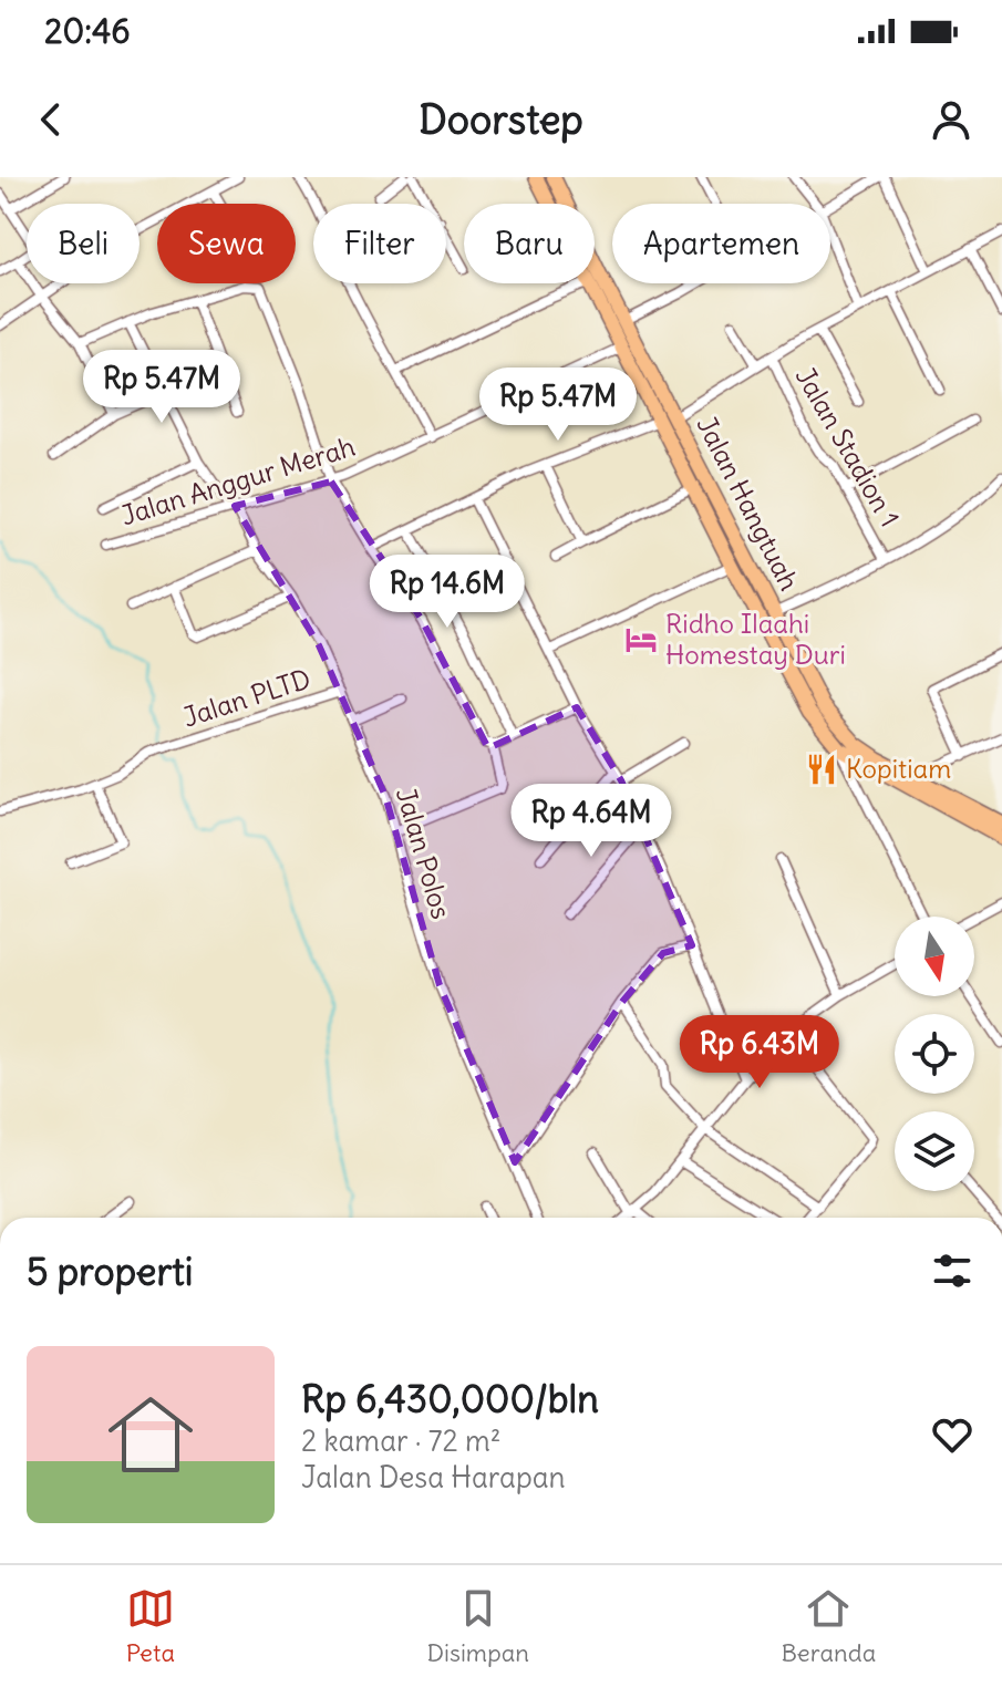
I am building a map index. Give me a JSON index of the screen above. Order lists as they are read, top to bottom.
{
  "streets": {
    "highway": ["Jalan Hangtuah"],
    "street": [
      "Jalan Stadion 1",
      "Jalan Anggur Merah",
      "Jalan PLTD",
      "Jalan Polos"
    ]
  },
  "crossings": [
    ["Jalan Anggur Merah", "Jalan Hangtuah"],
    ["Jalan Anggur Merah", "Jalan Polos"],
    ["Jalan PLTD", "Jalan Polos"]
  ],
  "places": {
    "hotel": ["Ridho Ilaahi Homestay Duri"],
    "restaurant": ["Kopitiam"]
  },
  "north": "bottom",
  "page": {
    "status": "20:46",
    "header": "Doorstep",
    "chip": [
      "Beli",
      "Sewa",
      "Filter",
      "Baru",
      "Apartemen"
    ],
    "price": [
      "Rp 5.47M",
      "Rp 5.47M",
      "Rp 14.6M",
      "Rp 4.64M",
      "Rp 6.43M"
    ],
    "heading": "5 properti",
    "list": [
      {
        "name": "Rp 6,430,000/bln",
        "note": "2 kamar · 72 m² · Jalan Desa Harapan"
      }
    ],
    "tabs": ["Peta", "Disimpan", "Beranda"]
  }
}
